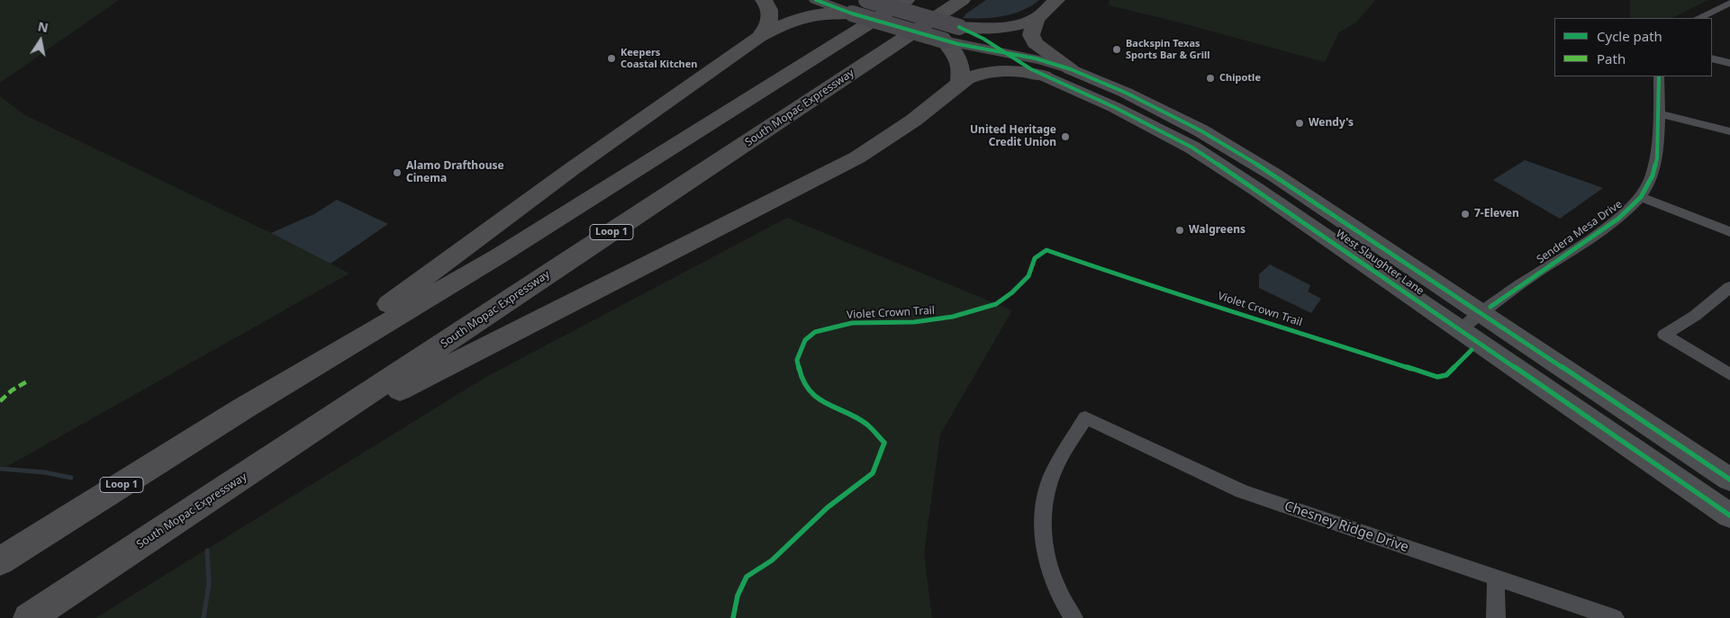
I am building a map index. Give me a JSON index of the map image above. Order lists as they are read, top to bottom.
{
  "streets": {
    "highway": ["South Mopac Expressway", "Loop 1"],
    "main road": ["West Slaughter Lane"],
    "street": ["Sendera Mesa Drive", "Chesney Ridge Drive"],
    "cycle path": ["Violet Crown Trail"]
  },
  "crossings": [
    ["Sendera Mesa Drive", "West Slaughter Lane"]
  ],
  "places": [
    "Backspin Texas Sports Bar & Grill",
    "Keepers Coastal Kitchen",
    "Chipotle",
    "Wendy's",
    "United Heritage Credit Union",
    "Alamo Drafthouse Cinema",
    "7-Eleven",
    "Walgreens"
  ],
  "legend": ["Cycle path", "Path"],
  "north": "top"
}
